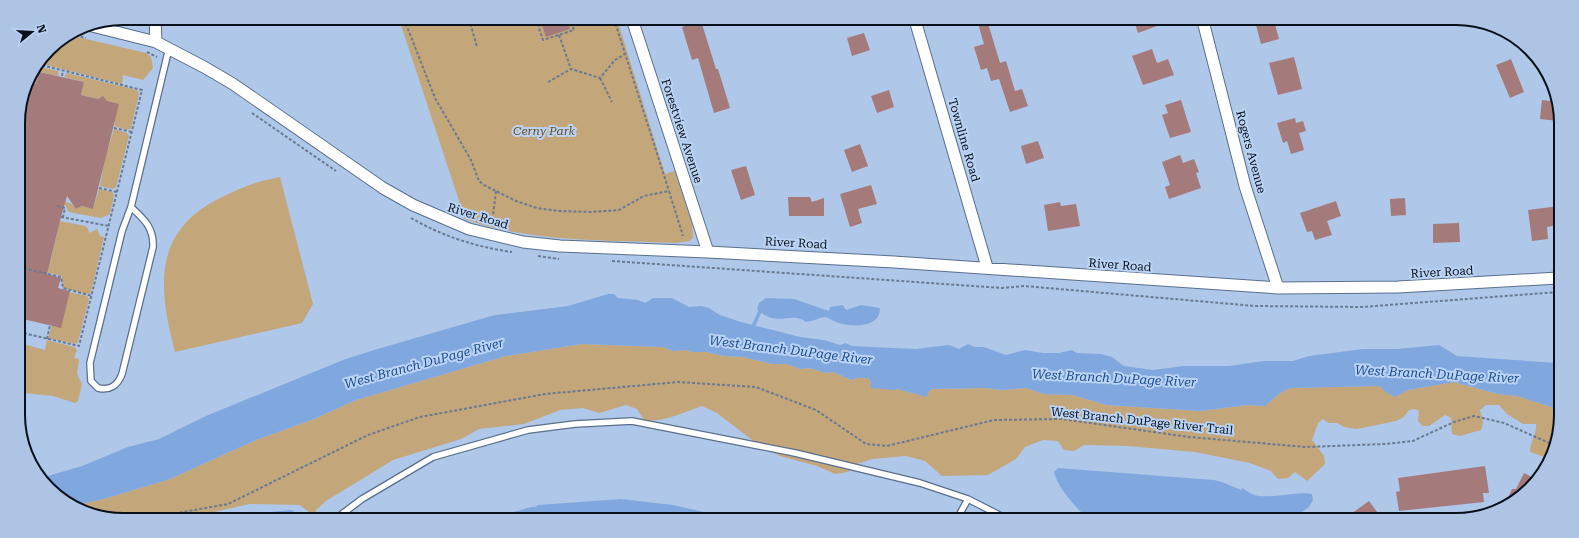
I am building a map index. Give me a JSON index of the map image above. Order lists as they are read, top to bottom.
{
  "streets": {
    "street": [
      "Forestview Avenue",
      "Townline Road",
      "Rogers Avenue",
      "River Road"
    ],
    "path": ["West Branch DuPage River Trail"]
  },
  "crossings": [
    ["Forestview Avenue", "River Road"],
    ["Townline Road", "River Road"],
    ["Rogers Avenue", "River Road"]
  ],
  "water": ["West Branch DuPage River"],
  "parks": ["Cerny Park"],
  "north": "right"
}
